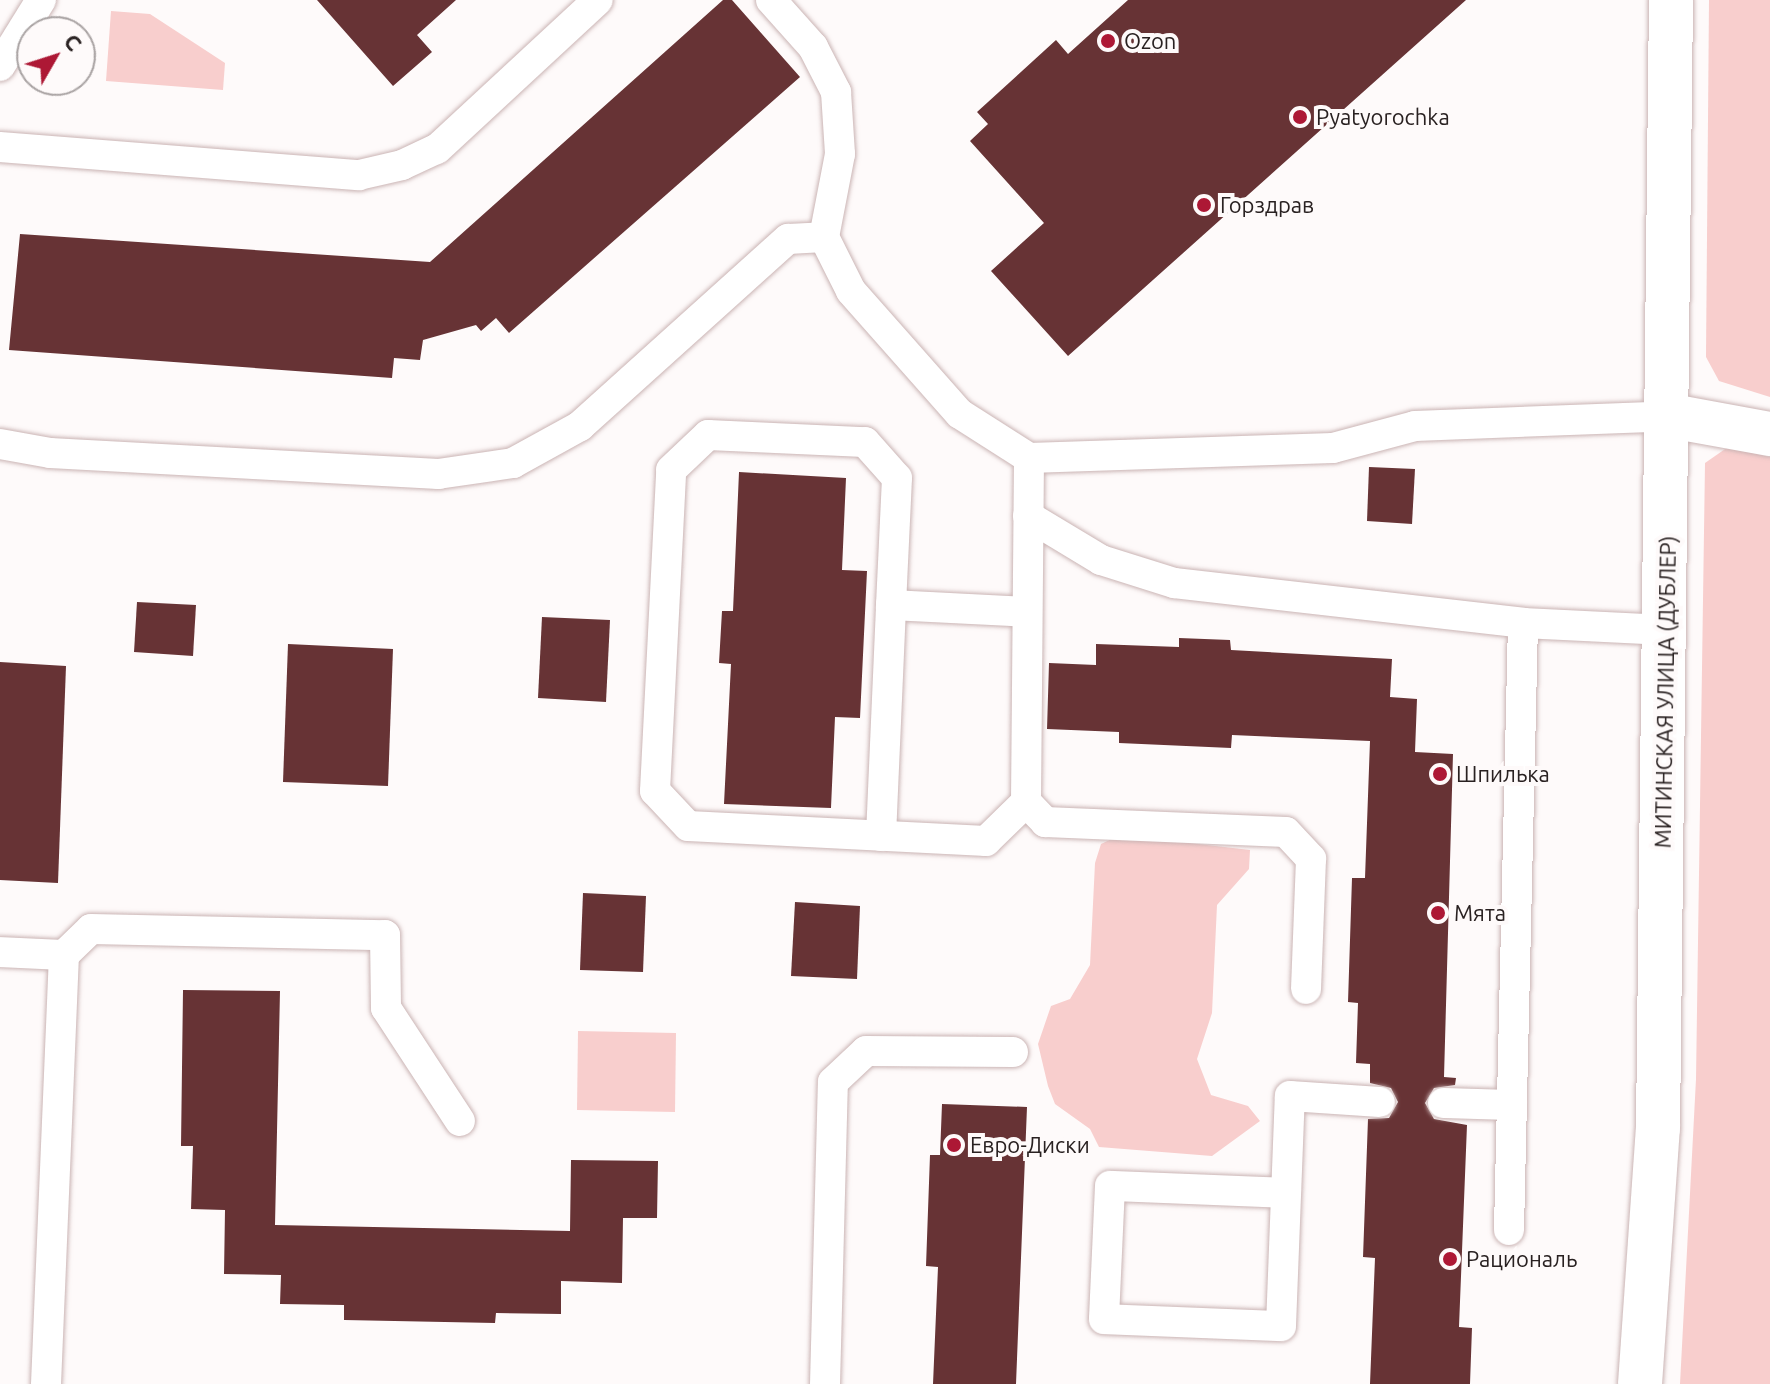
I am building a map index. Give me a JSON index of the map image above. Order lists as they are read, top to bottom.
{
  "streets": {
    "street": ["МИТИНСКАЯ УЛИЦА (ДУБЛЕР)"]
  },
  "places": [
    "Ozon",
    "Pyatyorochka",
    "Горздрав",
    "Шпилька",
    "Мята",
    "Евро-Диски",
    "Рациональ"
  ],
  "north": "top right"
}
